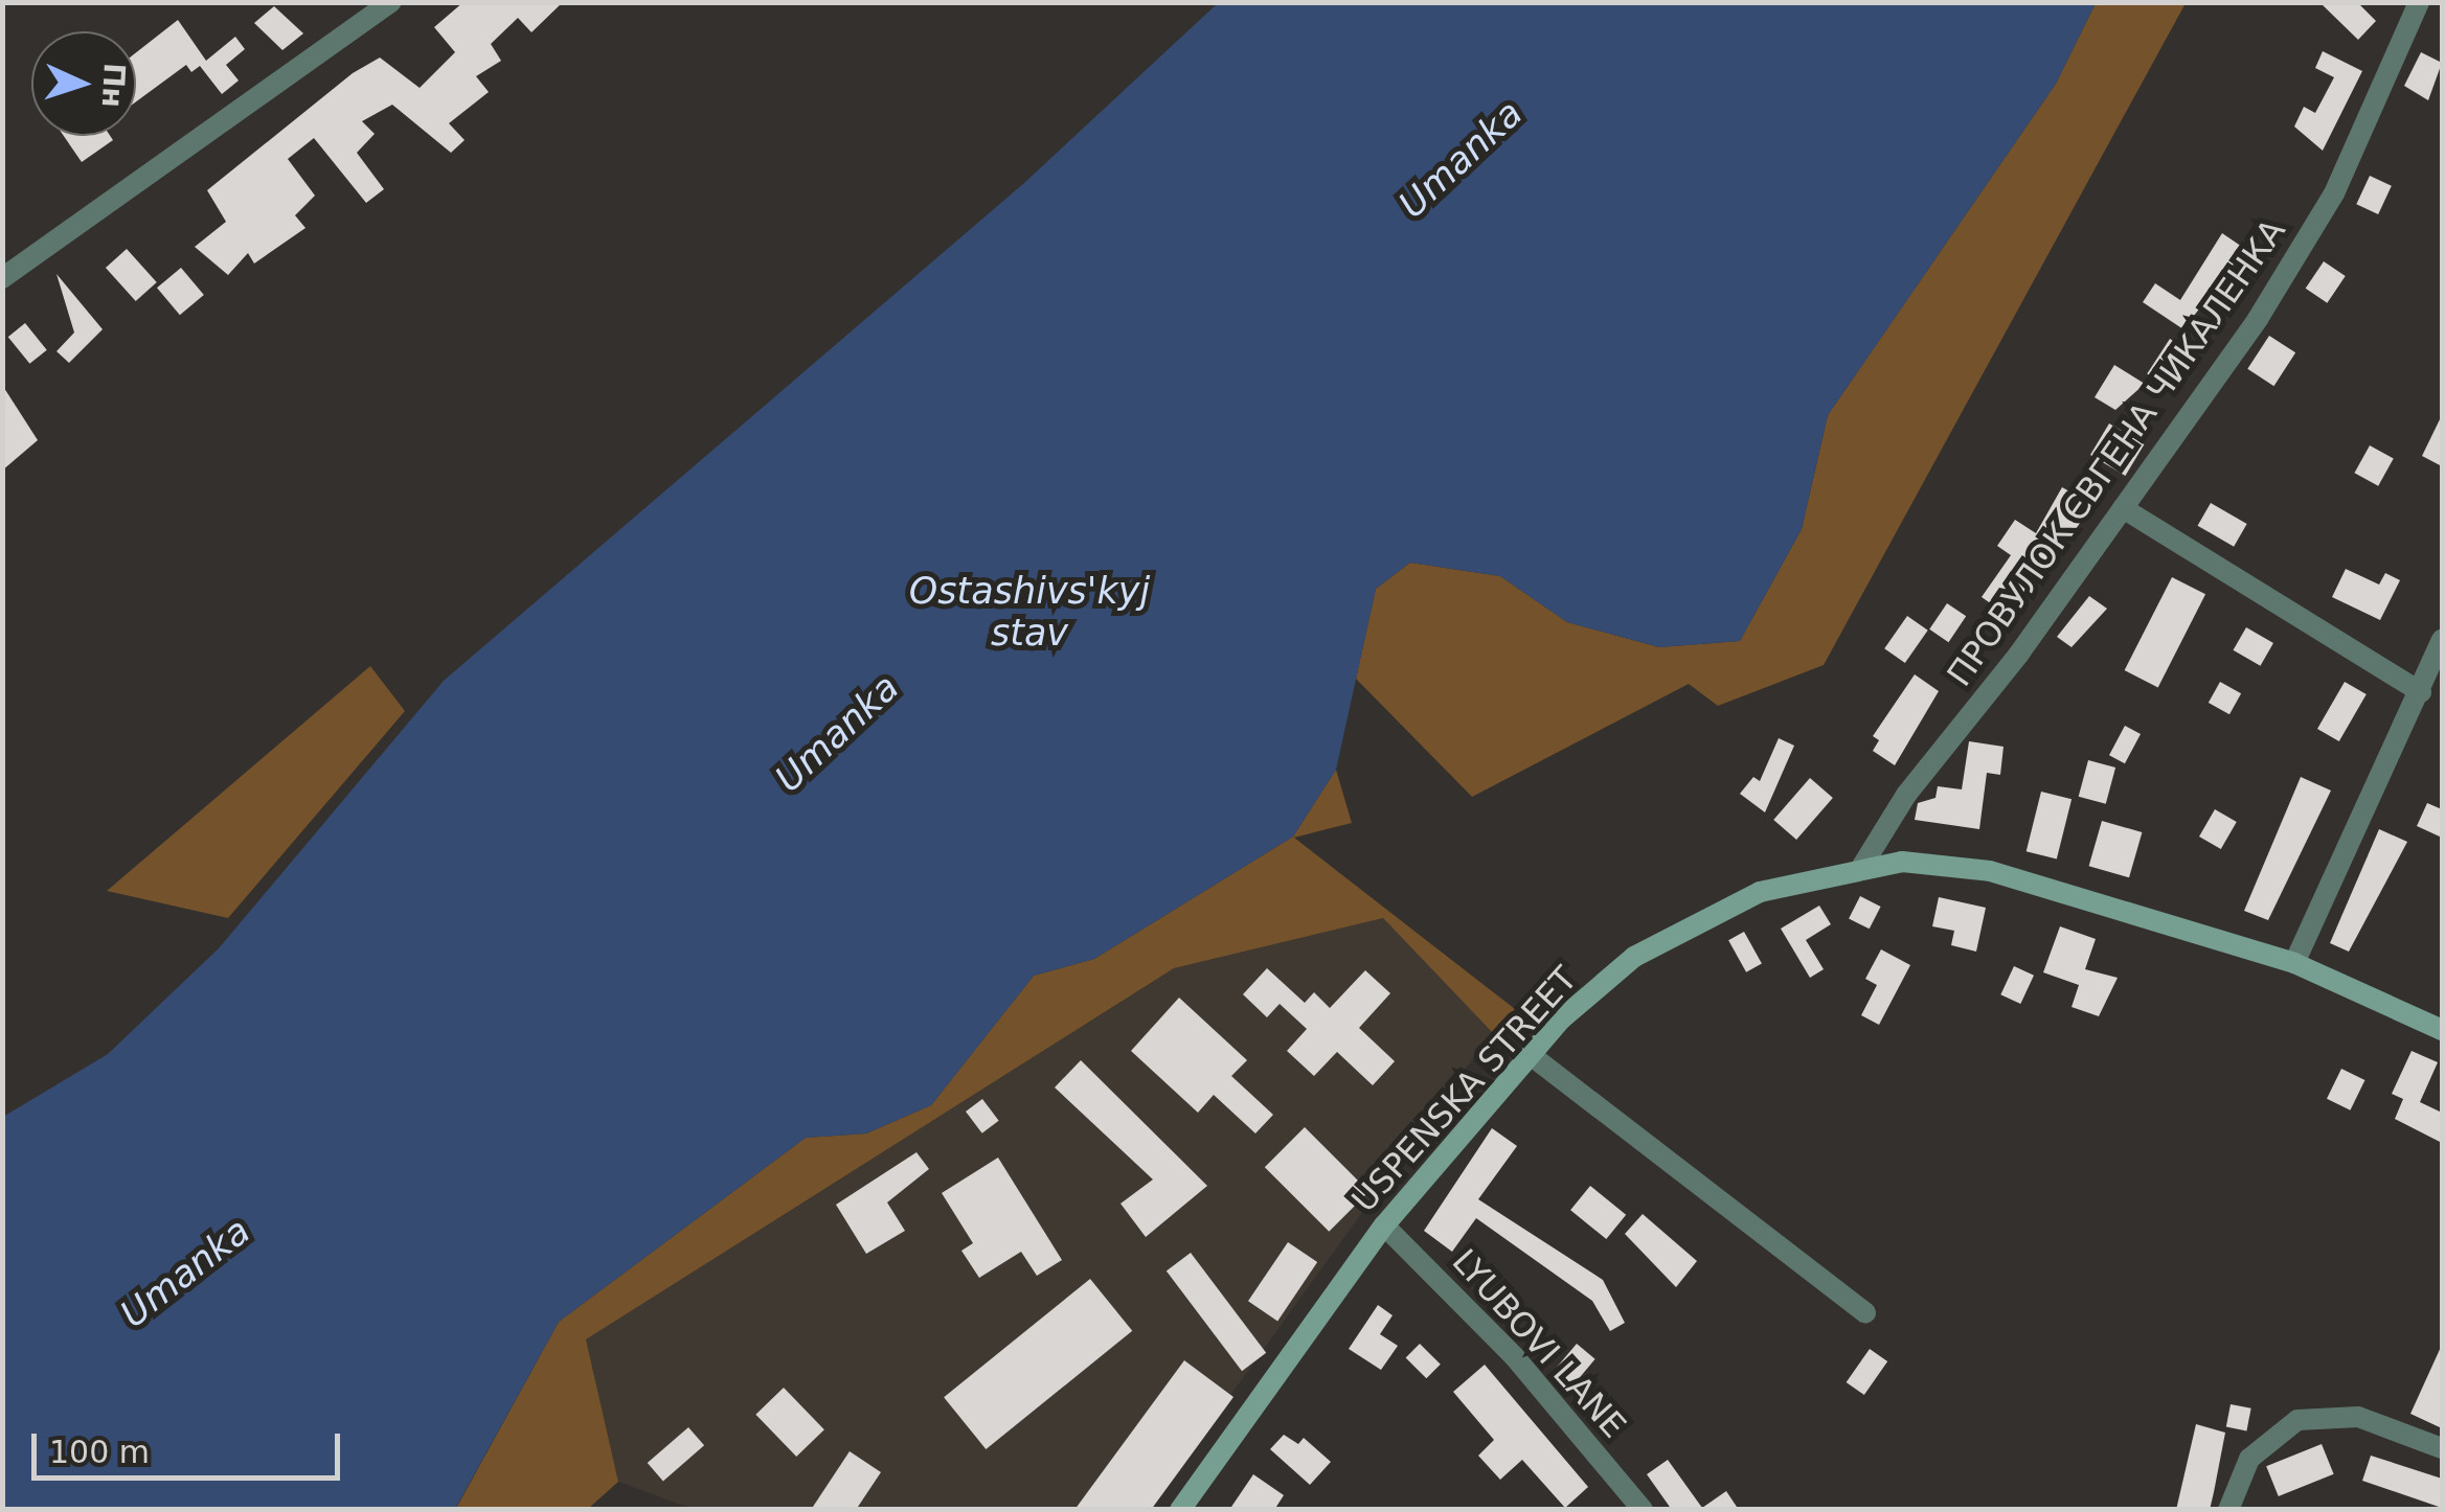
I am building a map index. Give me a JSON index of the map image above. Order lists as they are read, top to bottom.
{
  "streets": {
    "street": ["ПРОВУЛОК ЄВГЕНА ЧИКАЛЕНКА", "USPENSKA STREET", "LYUBOVI LANE"]
  },
  "crossings": [
    ["ПРОВУЛОК ЄВГЕНА ЧИКАЛЕНКА", "USPENSKA STREET"],
    ["USPENSKA STREET", "LYUBOVI LANE"]
  ],
  "water": ["Umanka", "Ostashivs'kyj stav"],
  "scale_bar": "100 m",
  "north": "right"
}
